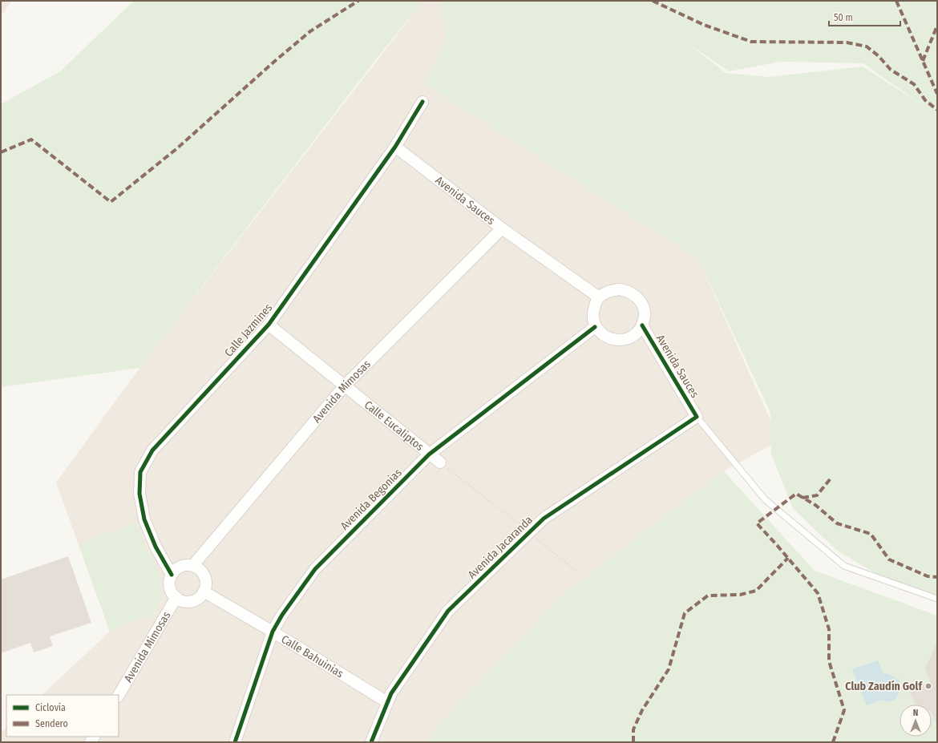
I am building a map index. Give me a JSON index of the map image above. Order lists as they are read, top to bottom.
{
  "streets": {
    "street": [
      "Avenida Sauces",
      "Calle Jazmines",
      "Avenida Mimosas",
      "Calle Eucaliptos",
      "Avenida Begonias",
      "Avenida Jacaranda",
      "Calle Bahuinias"
    ]
  },
  "crossings": [
    ["Avenida Sauces", "Calle Jazmines"],
    ["Avenida Sauces", "Avenida Mimosas"],
    ["Avenida Sauces", "Avenida Begonias"],
    ["Avenida Sauces", "Avenida Jacaranda"],
    ["Calle Jazmines", "Avenida Mimosas"],
    ["Calle Jazmines", "Calle Eucaliptos"],
    ["Calle Jazmines", "Calle Bahuinias"],
    ["Avenida Mimosas", "Calle Eucaliptos"],
    ["Avenida Mimosas", "Calle Bahuinias"],
    ["Calle Eucaliptos", "Avenida Begonias"],
    ["Avenida Begonias", "Calle Bahuinias"],
    ["Avenida Jacaranda", "Calle Bahuinias"]
  ],
  "places": ["Club Zaudín Golf"],
  "legend": ["Ciclovía", "Sendero"],
  "scale_bar": "50 m",
  "north": "top"
}
